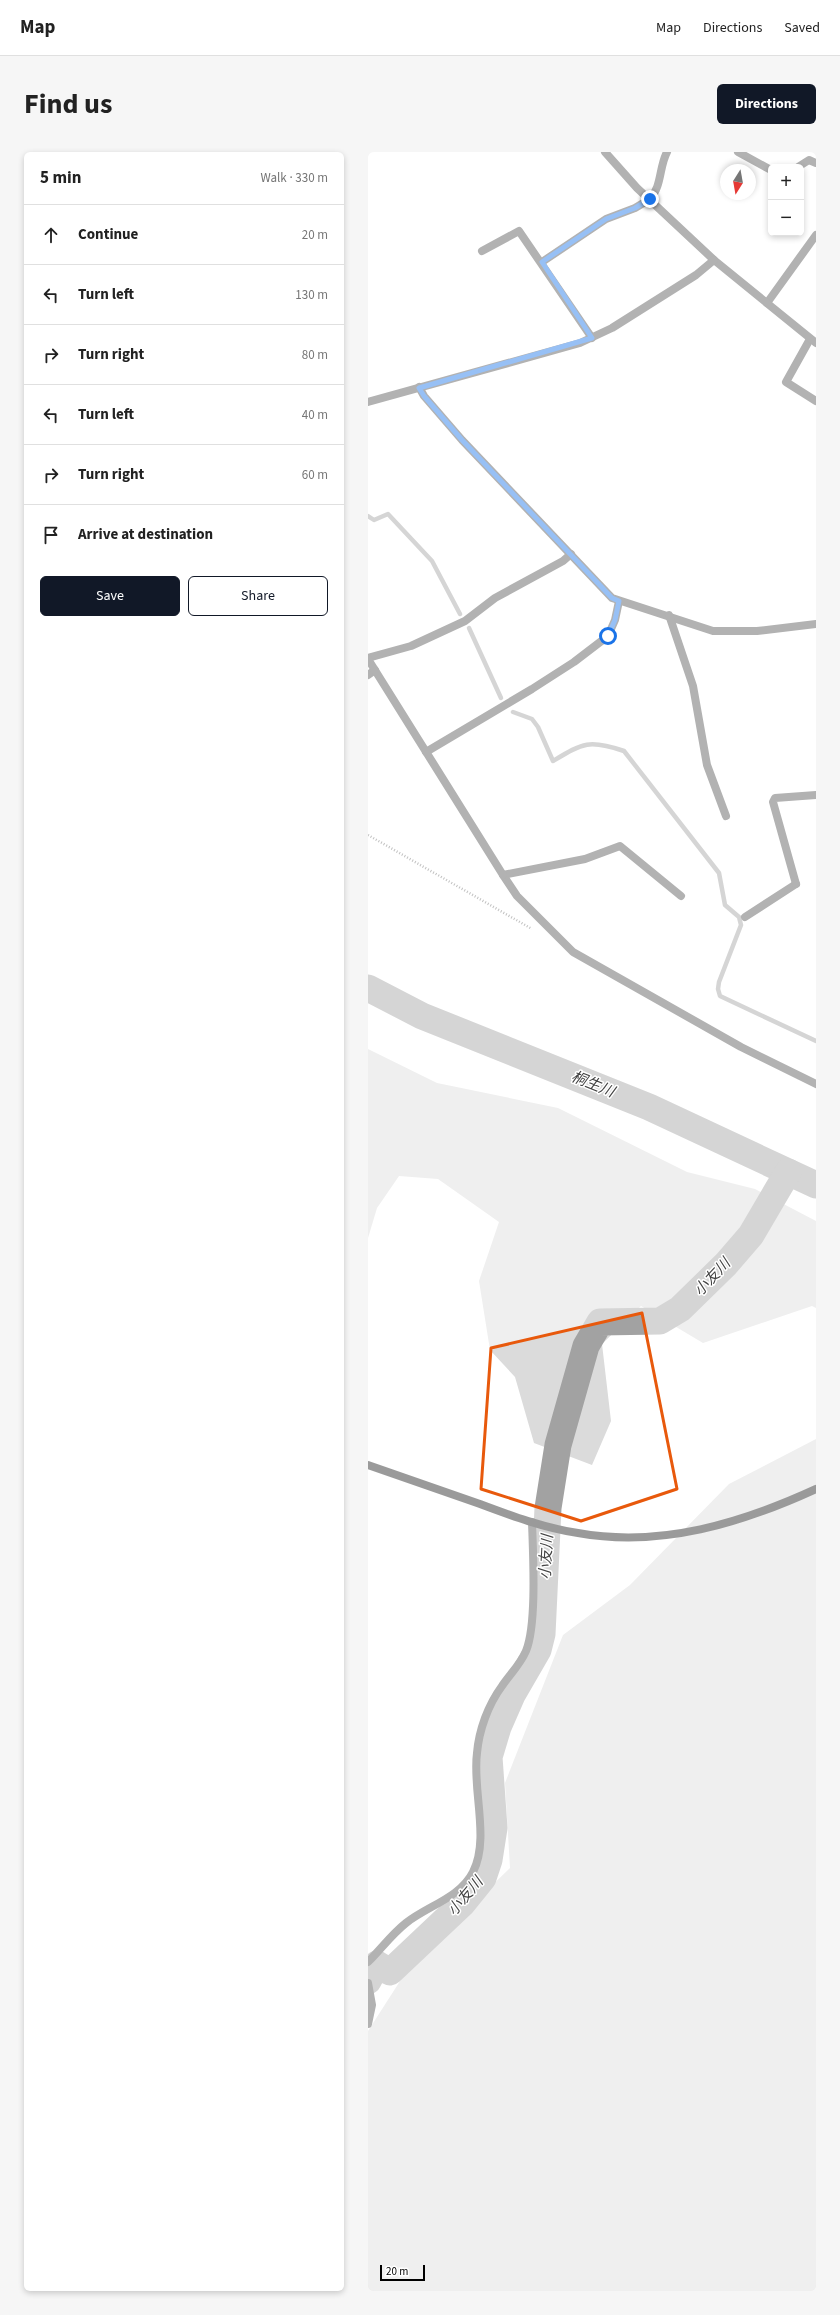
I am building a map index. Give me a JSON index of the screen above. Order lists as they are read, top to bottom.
{
  "water": ["桐生川", "小友川"],
  "scale_bar": "20 m",
  "north": "bottom",
  "page": {
    "header": "Map",
    "nav": ["Map", "Directions", "Saved"],
    "title": "Find us",
    "buttons": [
      "Directions",
      ["Save", "Share"]
    ],
    "heading": ["5 min", "Walk · 330 m"],
    "map_buttons": ["+", "−"],
    "list": [
      ["Continue", "20 m"],
      ["Turn left", "130 m"],
      ["Turn right", "80 m"],
      ["Turn left", "40 m"],
      ["Turn right", "60 m"],
      "Arrive at destination"
    ],
    "scale": "20 m"
  }
}
